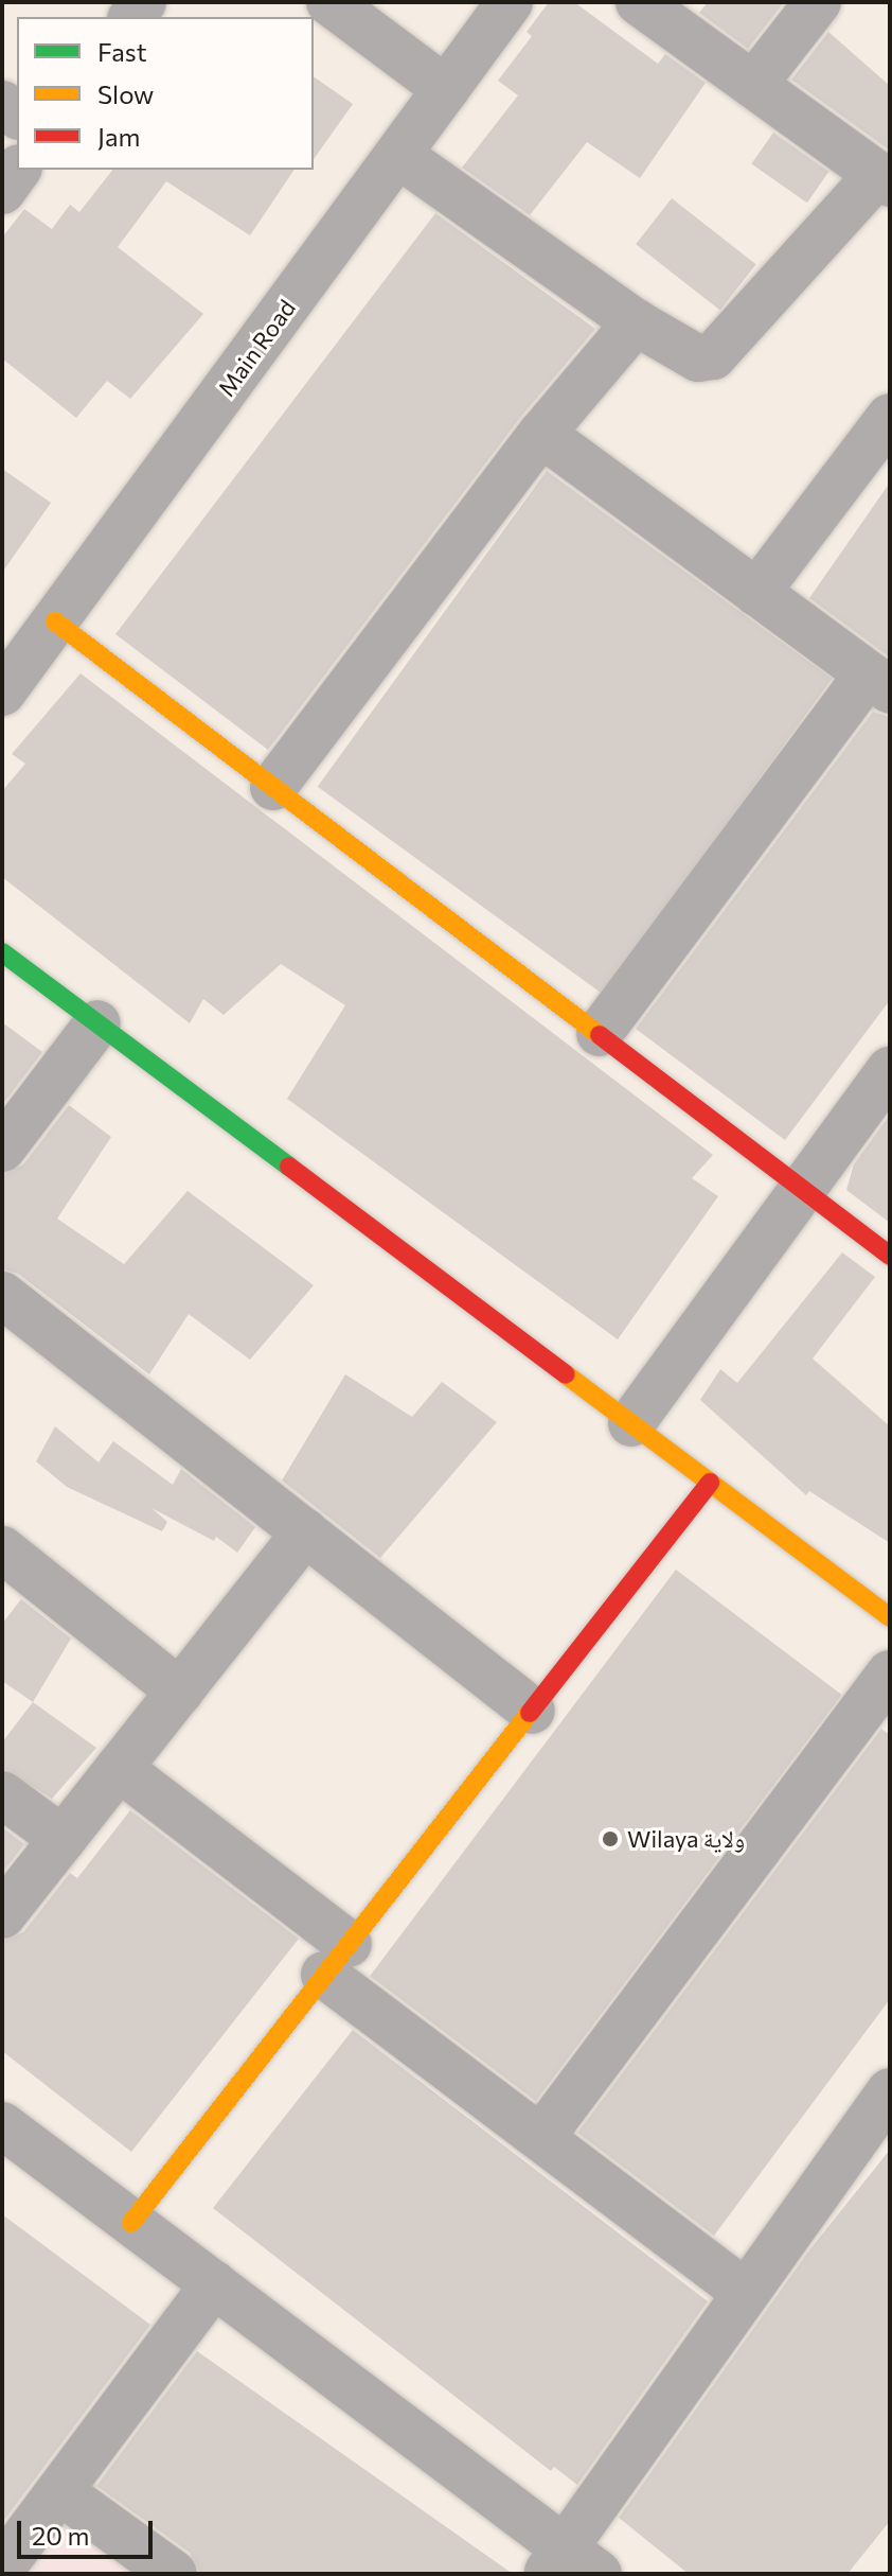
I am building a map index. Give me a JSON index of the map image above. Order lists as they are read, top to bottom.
{
  "streets": {
    "street": ["Main Road"]
  },
  "places": ["Wilaya ولاية"],
  "legend": ["Fast", "Slow", "Jam"],
  "scale_bar": "20 m"
}
